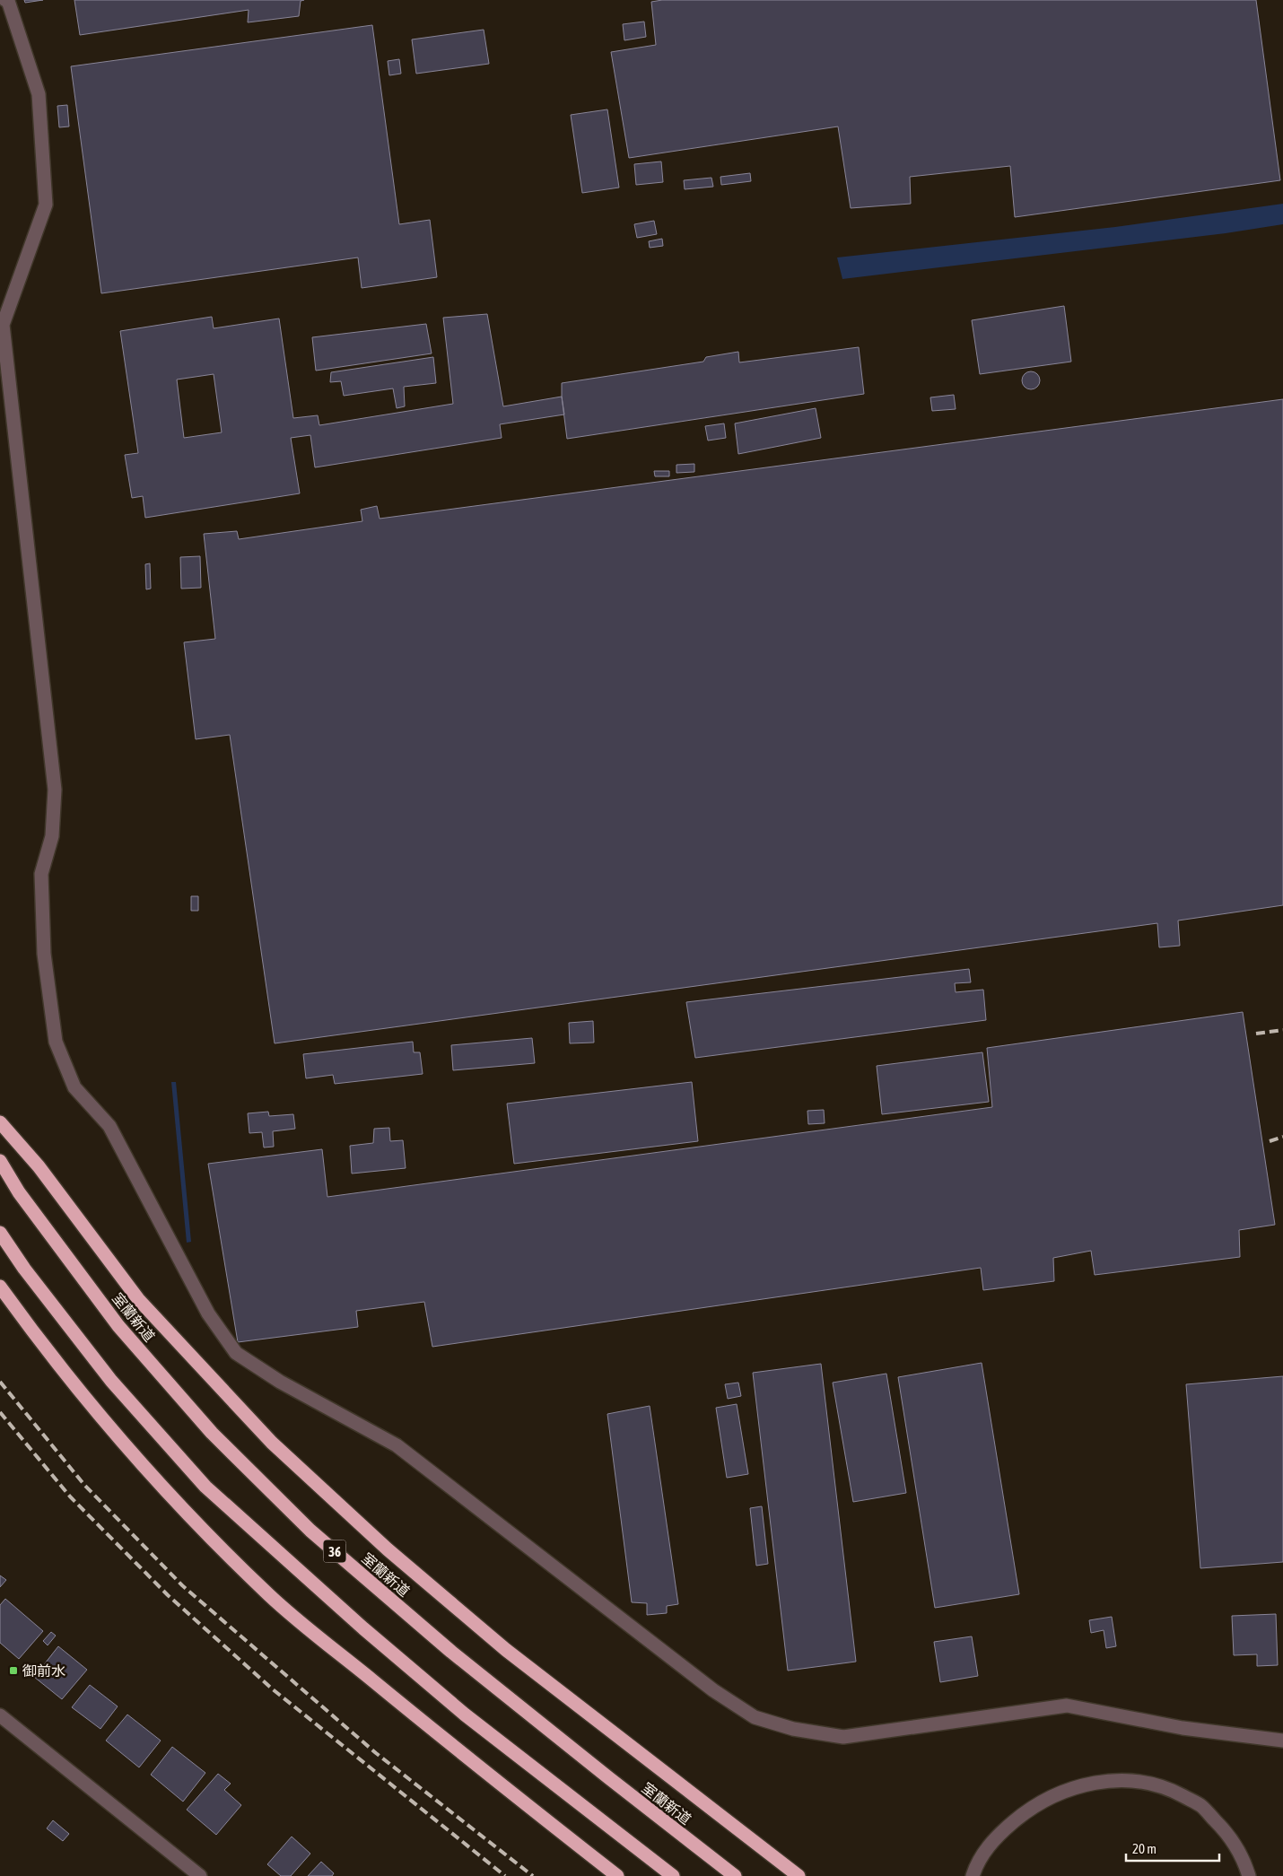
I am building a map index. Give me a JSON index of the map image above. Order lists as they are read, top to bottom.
{
  "streets": {
    "highway": ["室蘭新道", "36"]
  },
  "places": {
    "transit": ["御前水"]
  },
  "scale_bar": "20 m"
}
